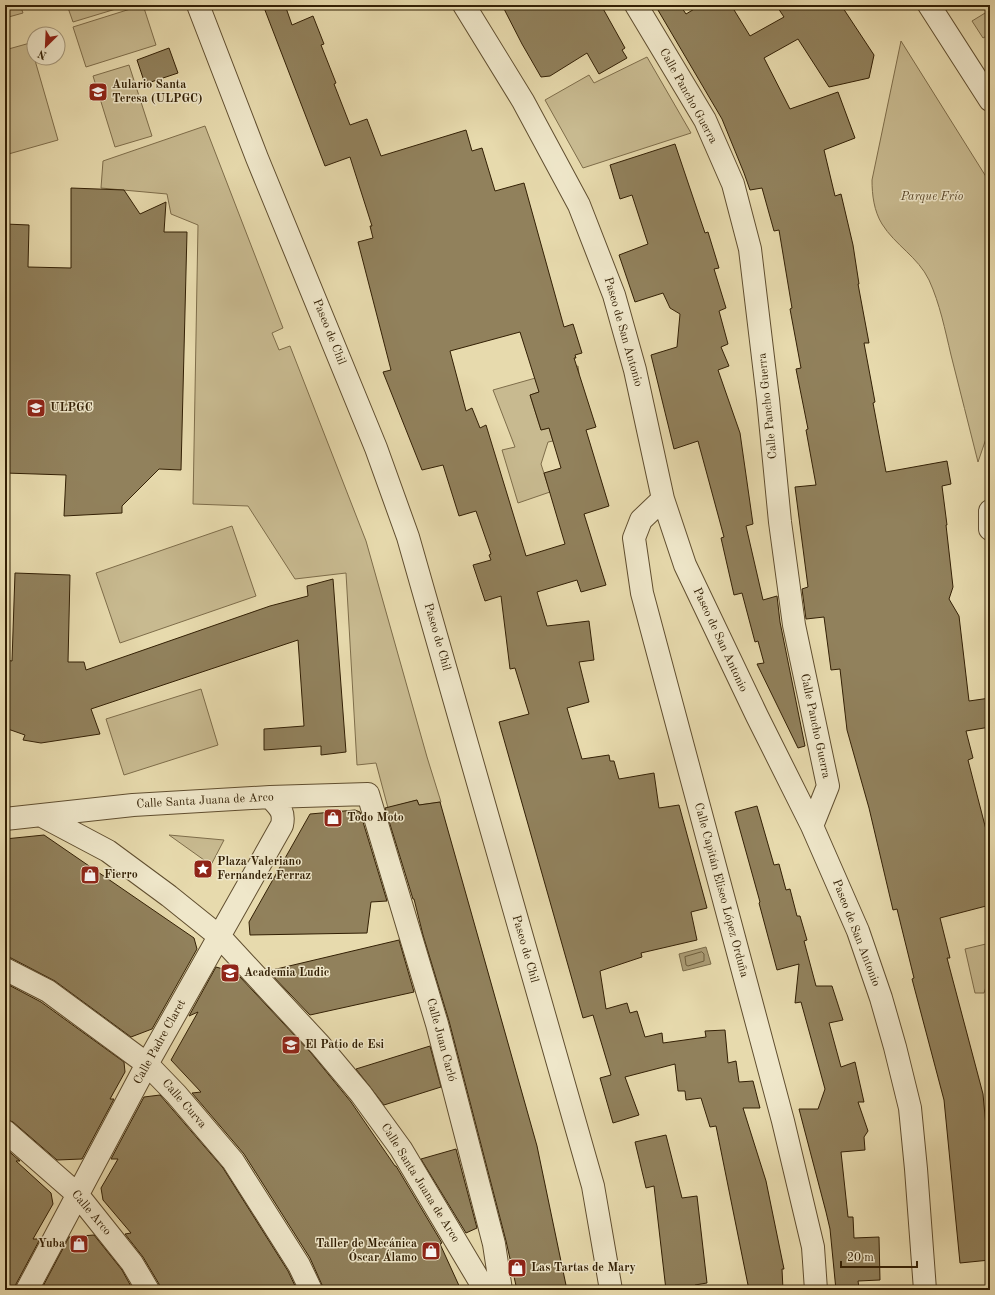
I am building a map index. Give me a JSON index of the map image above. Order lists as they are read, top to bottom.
{
  "streets": {
    "street": [
      "Calle Pancho Guerra",
      "Paseo de Chil",
      "Paseo de San Antonio",
      "Calle Santa Juana de Arco",
      "Calle Capitán Eliseo López Orduña",
      "Calle Juan Carló",
      "Calle Padre Claret",
      "Calle Curva",
      "Calle Arco"
    ]
  },
  "crossings": [
    ["Calle Pancho Guerra", "Paseo de San Antonio"],
    ["Paseo de San Antonio", "Calle Capitán Eliseo López Orduña"],
    ["Calle Santa Juana de Arco", "Calle Juan Carló"],
    ["Calle Santa Juana de Arco", "Calle Padre Claret"],
    ["Calle Padre Claret", "Calle Curva"],
    ["Calle Padre Claret", "Calle Arco"]
  ],
  "parks": ["Parque Frío"],
  "places": {
    "school or university": [
      "Aulario Santa Teresa (ULPGC)",
      "ULPGC",
      "Academia Ludic",
      "El Patio de Esi"
    ],
    "shop": [
      "Todo Moto",
      "Fierro",
      "Yuba",
      "Taller de Mecánica Óscar Álamo",
      "Las Tartas de Mary"
    ],
    "place": ["Plaza Valeriano Fernandez Ferraz"]
  },
  "scale_bar": "20 m",
  "north": "bottom left"
}
